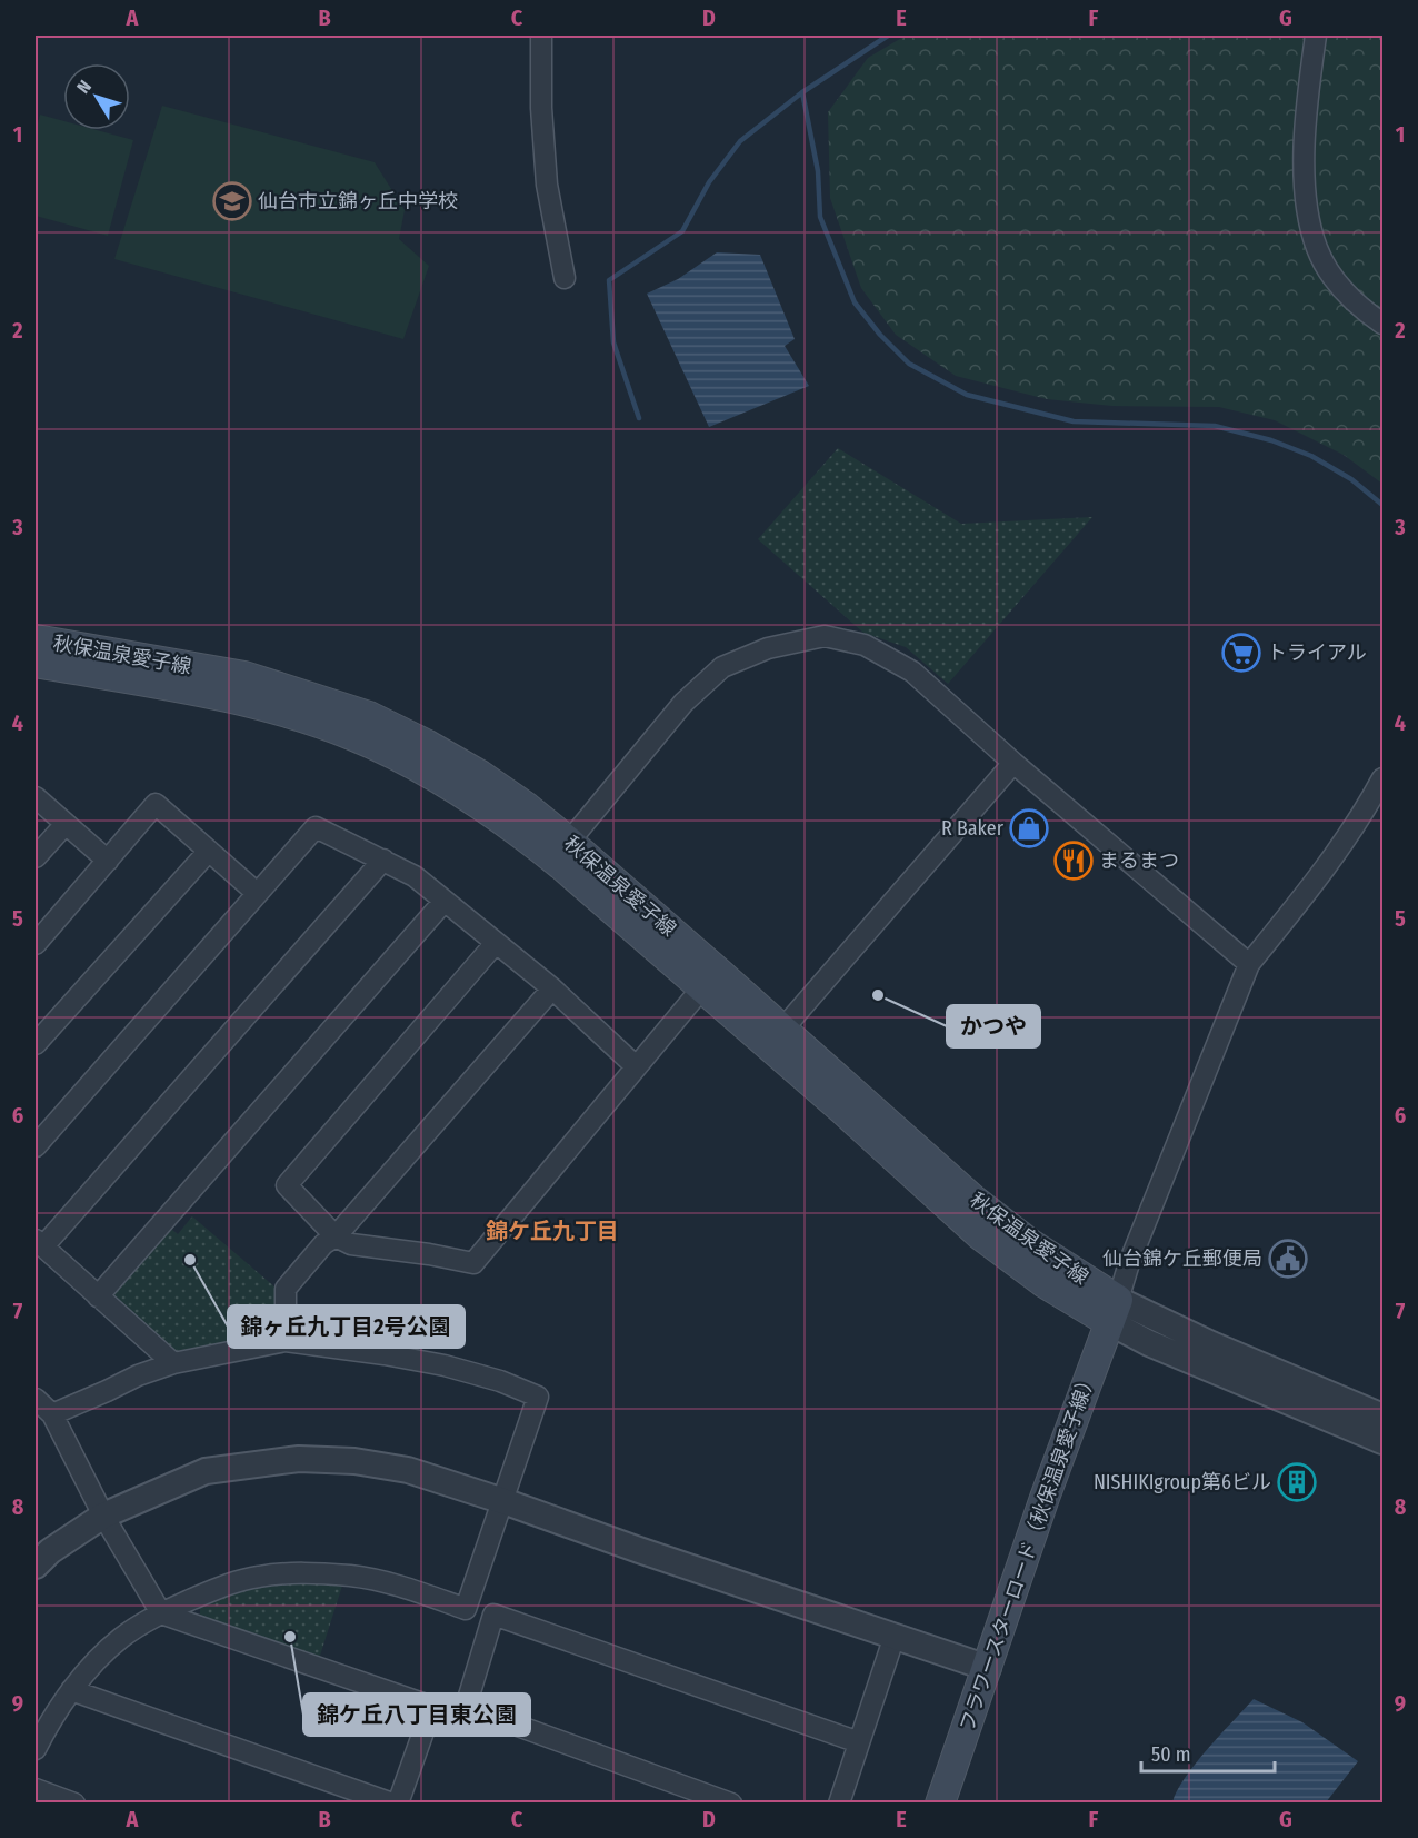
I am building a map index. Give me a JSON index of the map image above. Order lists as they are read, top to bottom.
{
  "streets": {
    "main road": ["秋保温泉愛子線", "フラワースターロード（秋保温泉愛子線）"]
  },
  "crossings": [
    ["秋保温泉愛子線", "フラワースターロード（秋保温泉愛子線）"]
  ],
  "districts": ["錦ケ丘九丁目"],
  "places": {
    "school or university": ["仙台市立錦ヶ丘中学校"],
    "supermarket": ["トライアル"],
    "shop": ["R Baker"],
    "restaurant": ["まるまつ"],
    "other": ["かつや", "錦ヶ丘九丁目2号公園", "錦ケ丘八丁目東公園"],
    "public building": ["仙台錦ケ丘郵便局"],
    "building": ["NISHIKIgroup第6ビル"]
  },
  "scale_bar": "50 m",
  "north": "top left",
  "grid": {
    "columns": [
      "A",
      "B",
      "C",
      "D",
      "E",
      "F",
      "G"
    ],
    "rows": [
      "1",
      "2",
      "3",
      "4",
      "5",
      "6",
      "7",
      "8",
      "9"
    ]
  }
}
